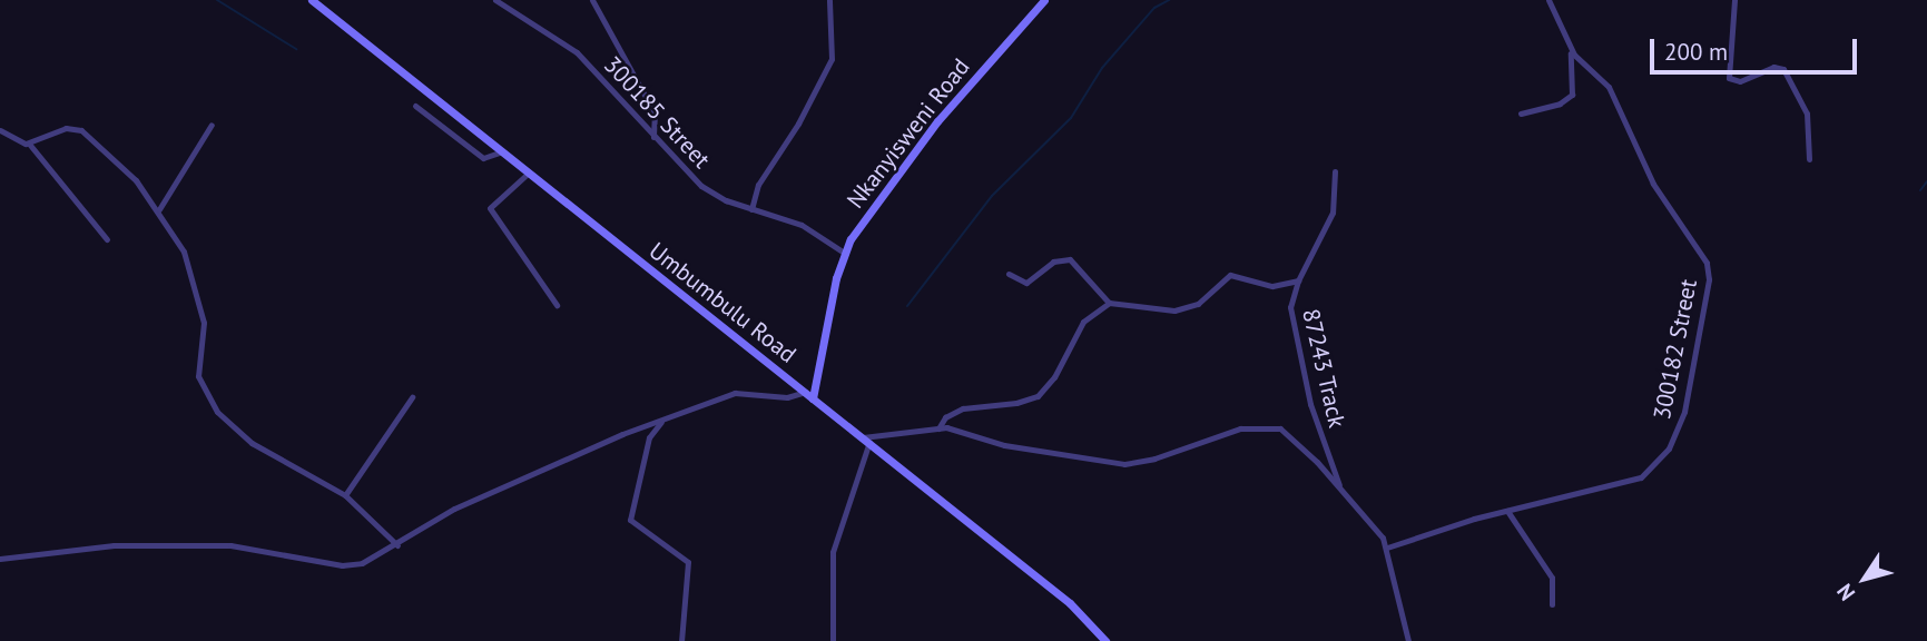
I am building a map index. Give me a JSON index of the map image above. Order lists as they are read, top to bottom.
{
  "streets": {
    "main road": ["Nkanyisweni Road", "Umbumbulu Road"],
    "street": ["300185 Street", "300182 Street", "87243 Track"]
  },
  "crossings": [
    ["300185 Street", "Nkanyisweni Road"],
    ["Nkanyisweni Road", "Umbumbulu Road"]
  ],
  "scale_bar": "200 m",
  "north": "bottom left"
}
